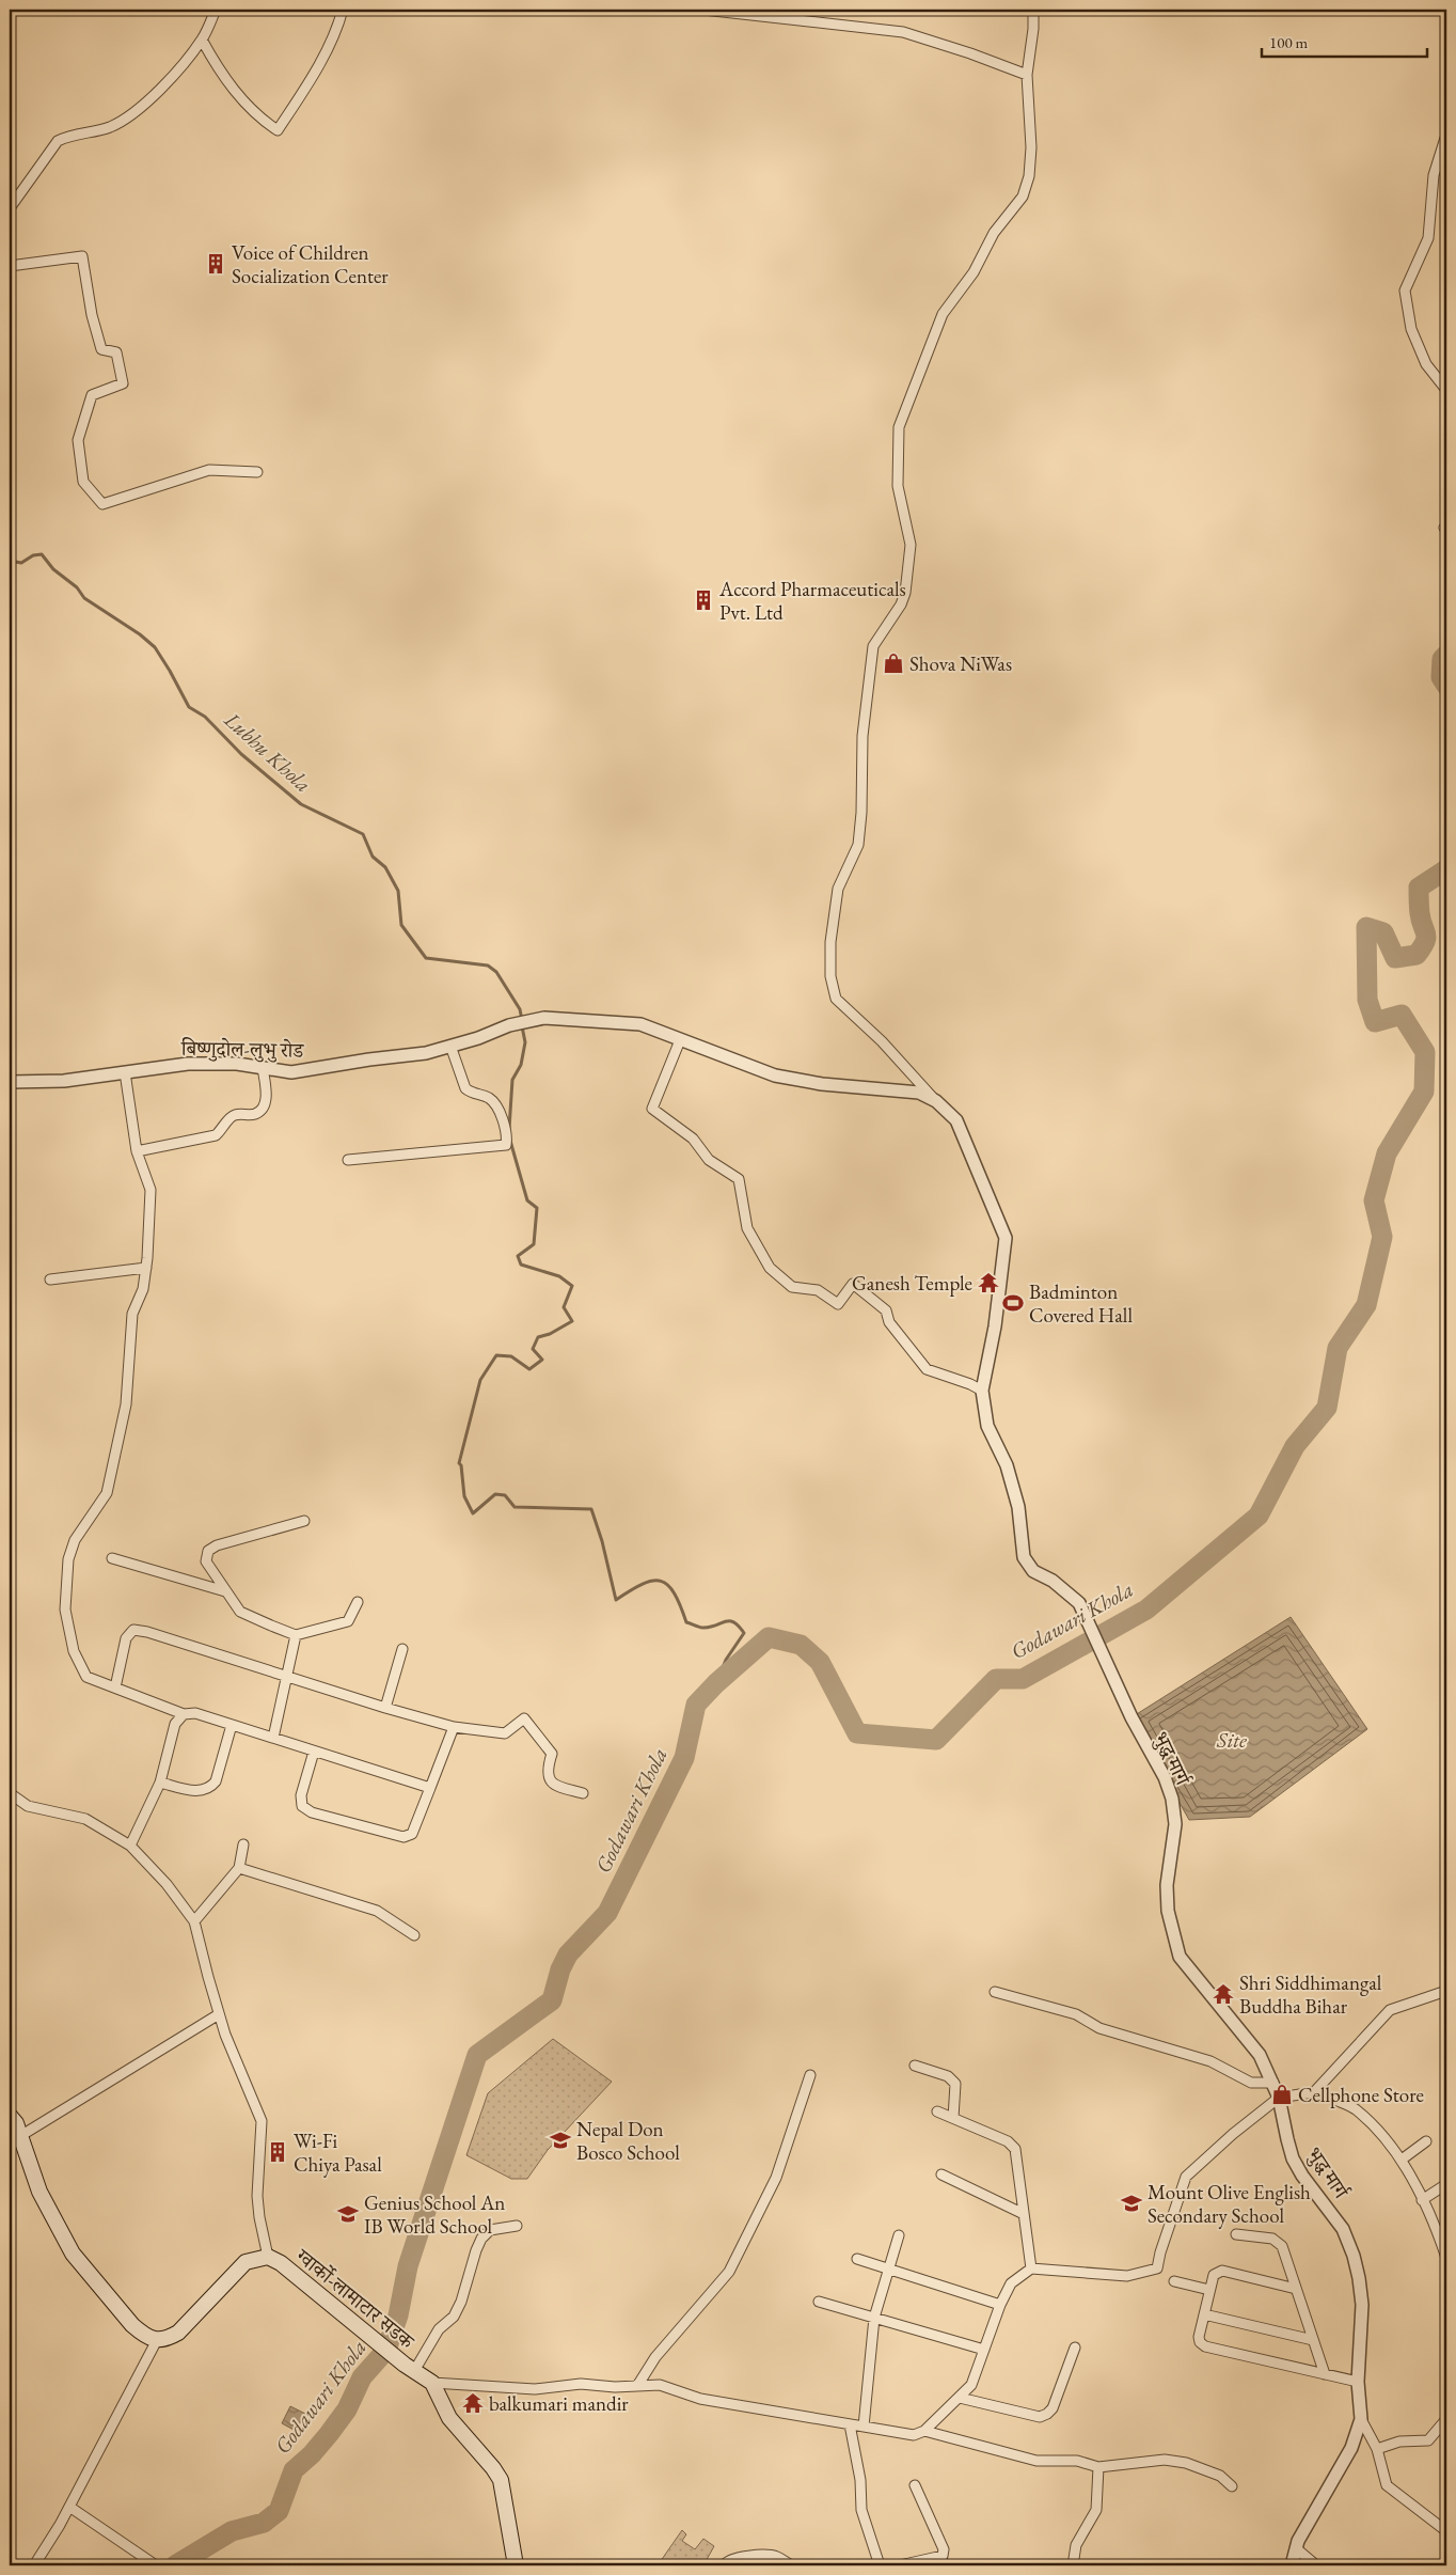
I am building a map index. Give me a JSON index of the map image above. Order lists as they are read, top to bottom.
{
  "streets": {
    "main road": ["ग्वार्को-लामाटार सडक"],
    "street": ["बिष्णुदोल-लुभु रोड", "भुद्ध मार्ग"]
  },
  "water": ["Lubhu Khola", "Godawari Khola", "Site"],
  "places": {
    "building": ["Voice of Children Socialization Center", "Accord Pharmaceuticals Pvt. Ltd", "Wi-Fi Chiya Pasal"],
    "shop": ["Shova NiWas", "Cellphone Store"],
    "temple": ["Ganesh Temple", "Shri Siddhimangal Buddha Bihar", "balkumari mandir"],
    "sports": ["Badminton Covered Hall"],
    "school or university": ["Nepal Don Bosco School", "Mount Olive English Secondary School", "Genius School An IB World School"]
  },
  "scale_bar": "100 m"
}
